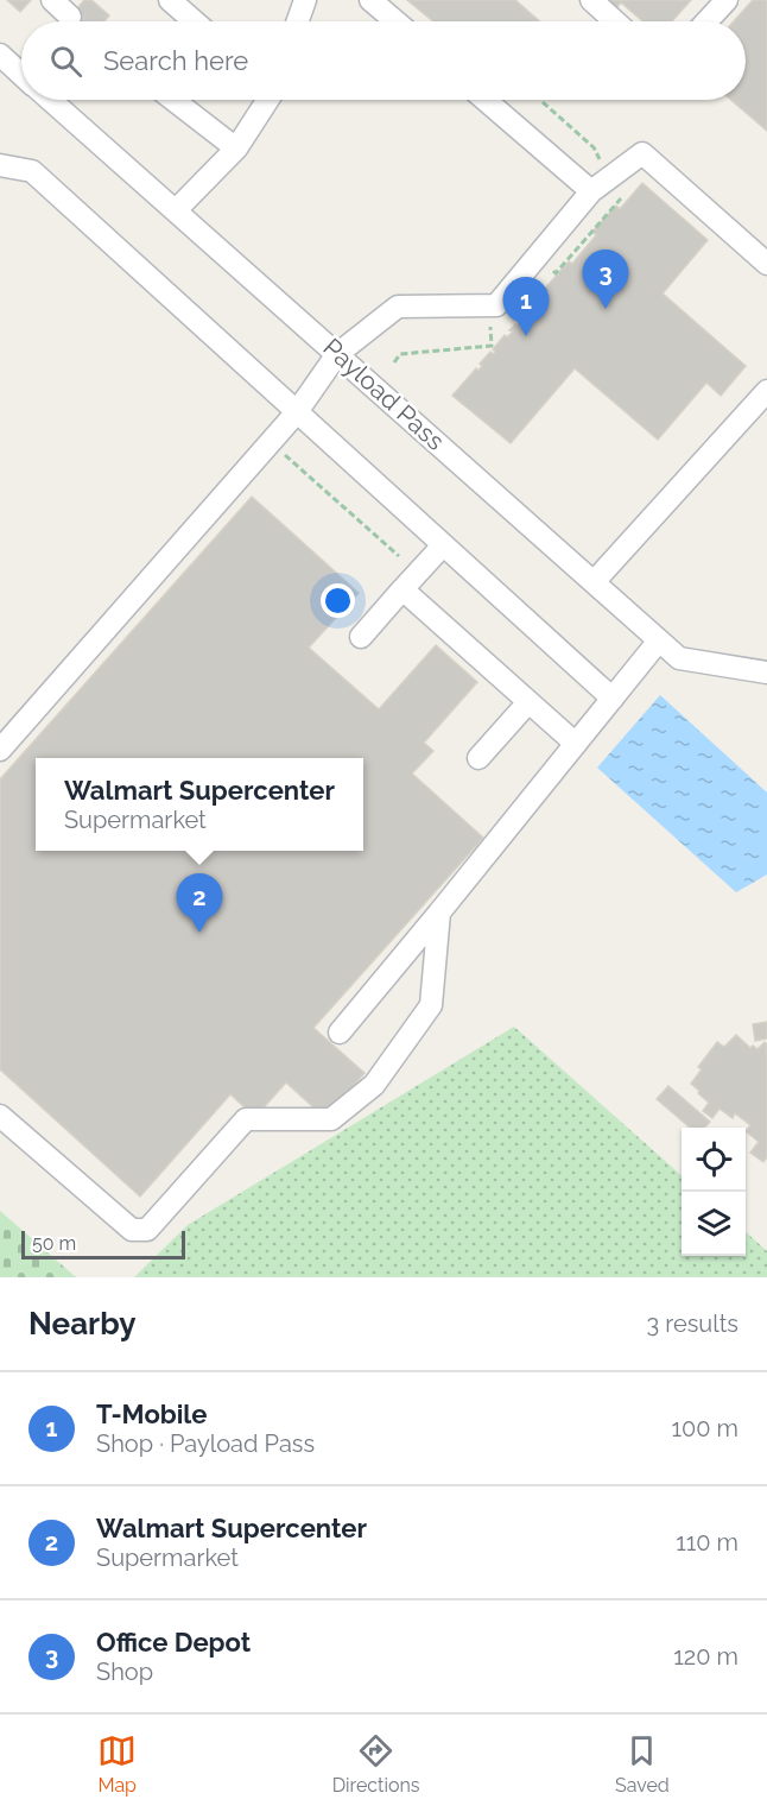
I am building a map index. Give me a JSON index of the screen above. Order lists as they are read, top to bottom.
{
  "streets": {
    "street": ["Payload Pass"]
  },
  "scale_bar": "50 m",
  "page": {
    "search": "Search here",
    "pins": ["3", "1", "2"],
    "popup": ["Walmart Supercenter", "Supermarket"],
    "scale": "50 m",
    "heading": ["Nearby", "3 results"],
    "list": [
      {
        "mark": "1",
        "name": "T-Mobile",
        "note": "Shop · Payload Pass",
        "value": "100 m"
      },
      {
        "mark": "2",
        "name": "Walmart Supercenter",
        "note": "Supermarket",
        "value": "110 m"
      },
      {
        "mark": "3",
        "name": "Office Depot",
        "note": "Shop",
        "value": "120 m"
      }
    ],
    "nav": ["Map", "Directions", "Saved"]
  }
}
